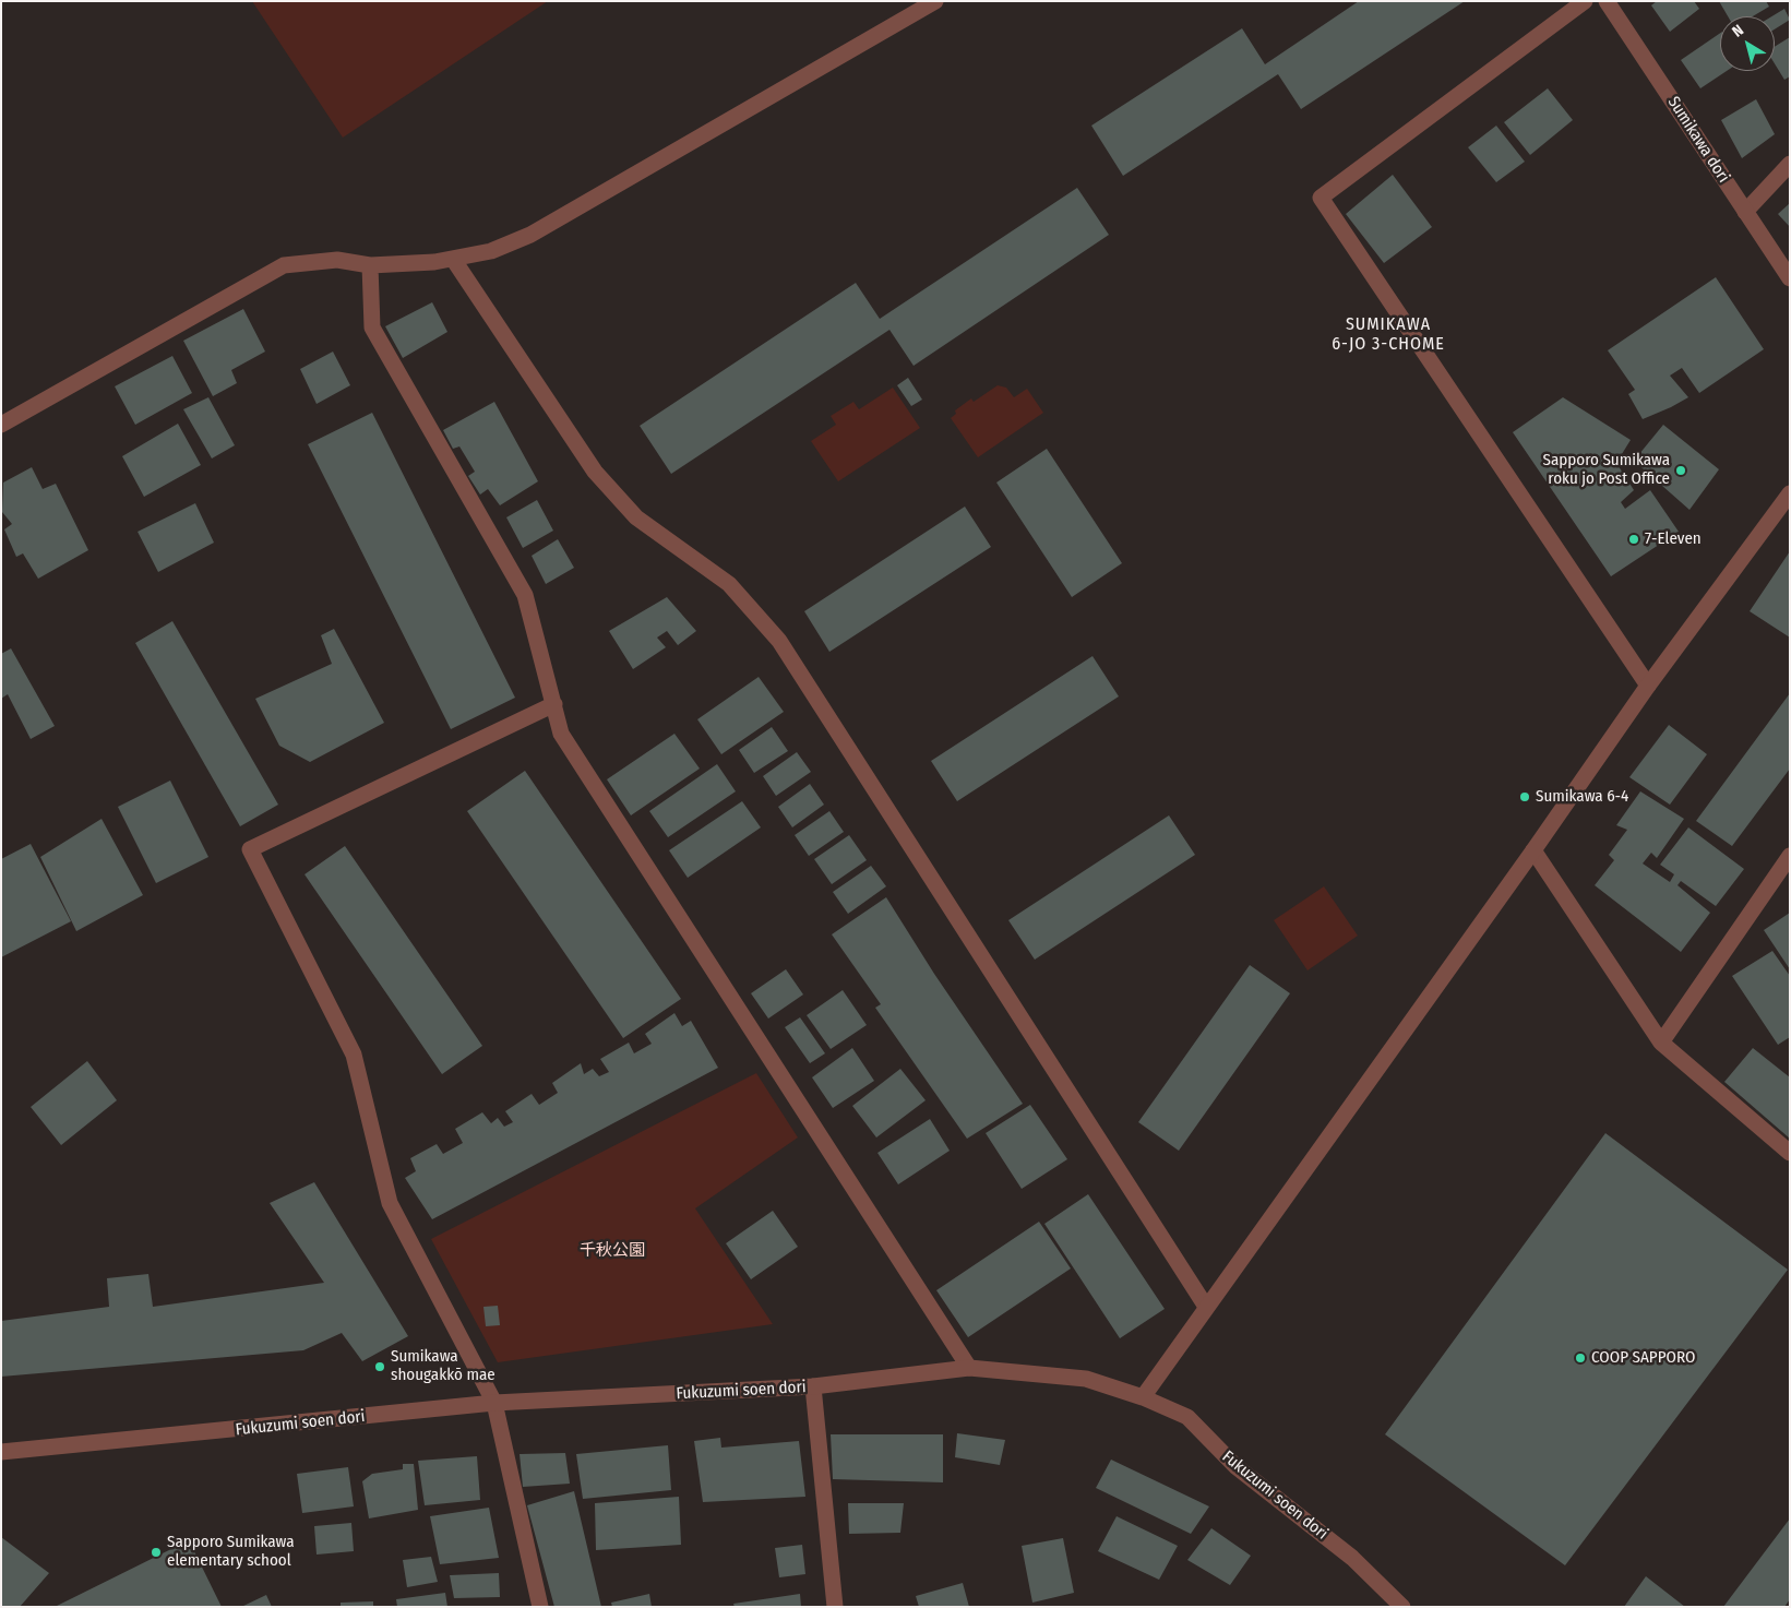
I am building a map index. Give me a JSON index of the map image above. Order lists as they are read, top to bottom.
{
  "streets": {
    "street": ["Sumikawa dori", "Fukuzumi soen dori"]
  },
  "districts": ["SUMIKAWA 6-JO 3-CHOME"],
  "parks": ["千秋公園"],
  "places": [
    "Sapporo Sumikawa roku jo Post Office",
    "7-Eleven",
    "Sumikawa 6-4",
    "COOP SAPPORO",
    "Sumikawa shougakkō mae",
    "Sapporo Sumikawa elementary school"
  ],
  "north": "top left"
}
